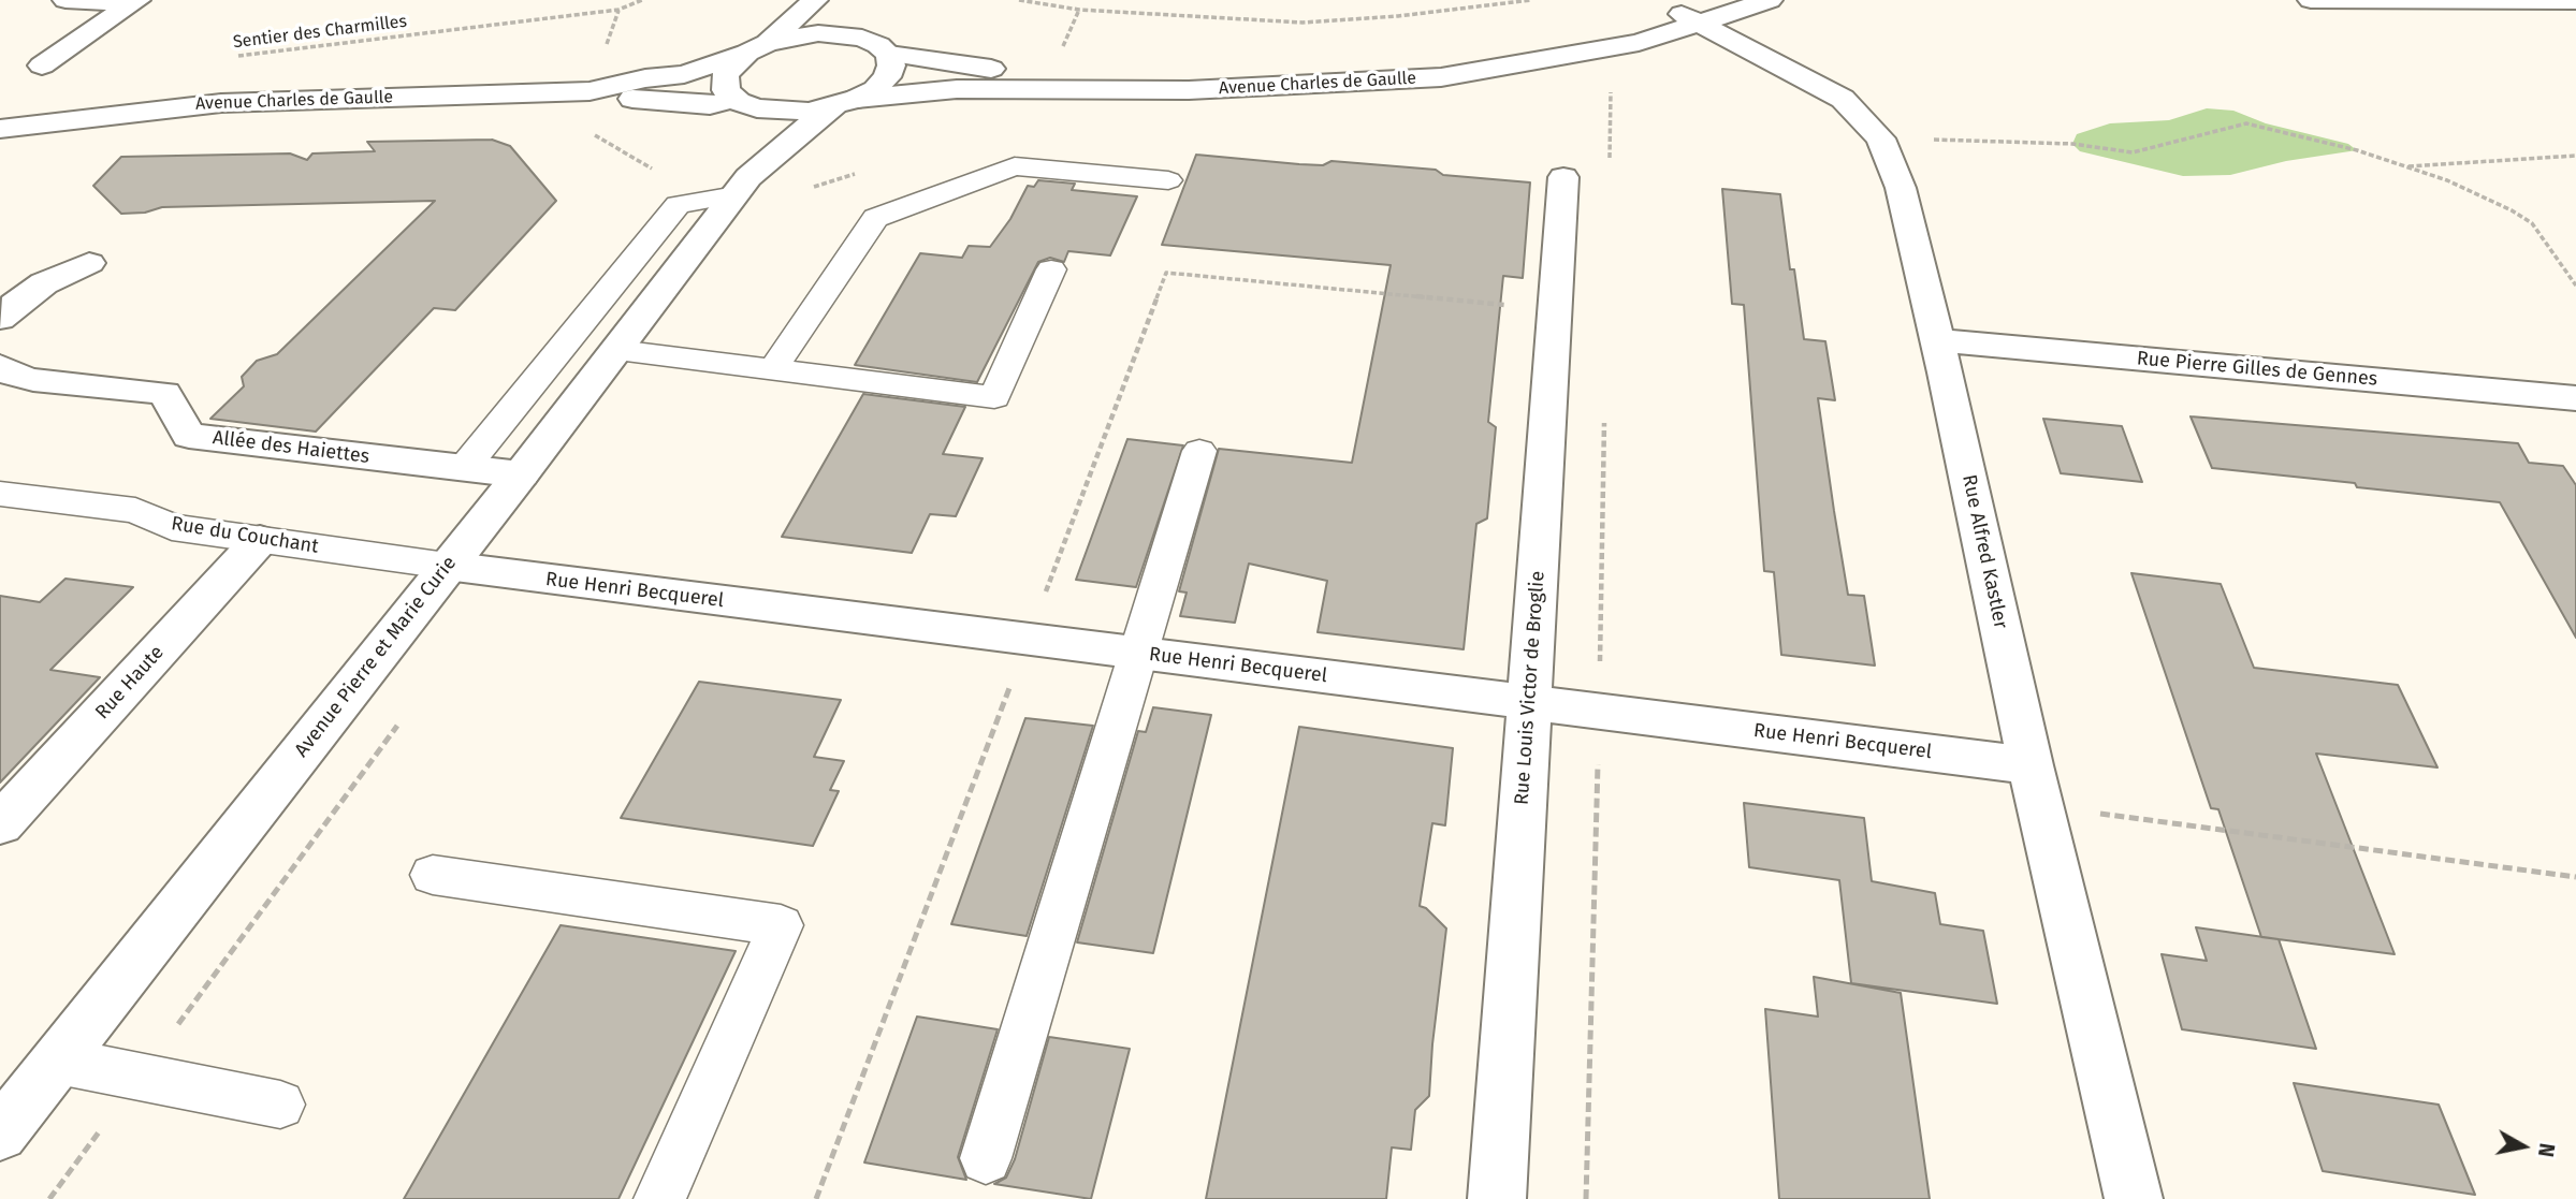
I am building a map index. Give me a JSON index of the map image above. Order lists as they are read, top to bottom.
{
  "streets": {
    "street": [
      "Avenue Charles de Gaulle",
      "Rue Pierre Gilles de Gennes",
      "Allée des Haiettes",
      "Rue Alfred Kastler",
      "Rue Henri Becquerel",
      "Avenue Pierre et Marie Curie",
      "Rue Haute",
      "Rue Louis Victor de Broglie"
    ],
    "lane": ["Rue du Couchant"],
    "path": ["Sentier des Charmilles"]
  },
  "crossings": [
    ["Avenue Charles de Gaulle", "Rue Alfred Kastler"],
    ["Avenue Charles de Gaulle", "Avenue Pierre et Marie Curie"],
    ["Rue Pierre Gilles de Gennes", "Rue Alfred Kastler"],
    ["Allée des Haiettes", "Avenue Pierre et Marie Curie"],
    ["Rue du Couchant", "Rue Henri Becquerel"],
    ["Rue du Couchant", "Avenue Pierre et Marie Curie"],
    ["Rue du Couchant", "Rue Haute"],
    ["Rue Alfred Kastler", "Rue Henri Becquerel"],
    ["Rue Henri Becquerel", "Avenue Pierre et Marie Curie"],
    ["Rue Henri Becquerel", "Rue Louis Victor de Broglie"]
  ],
  "north": "right"
}
